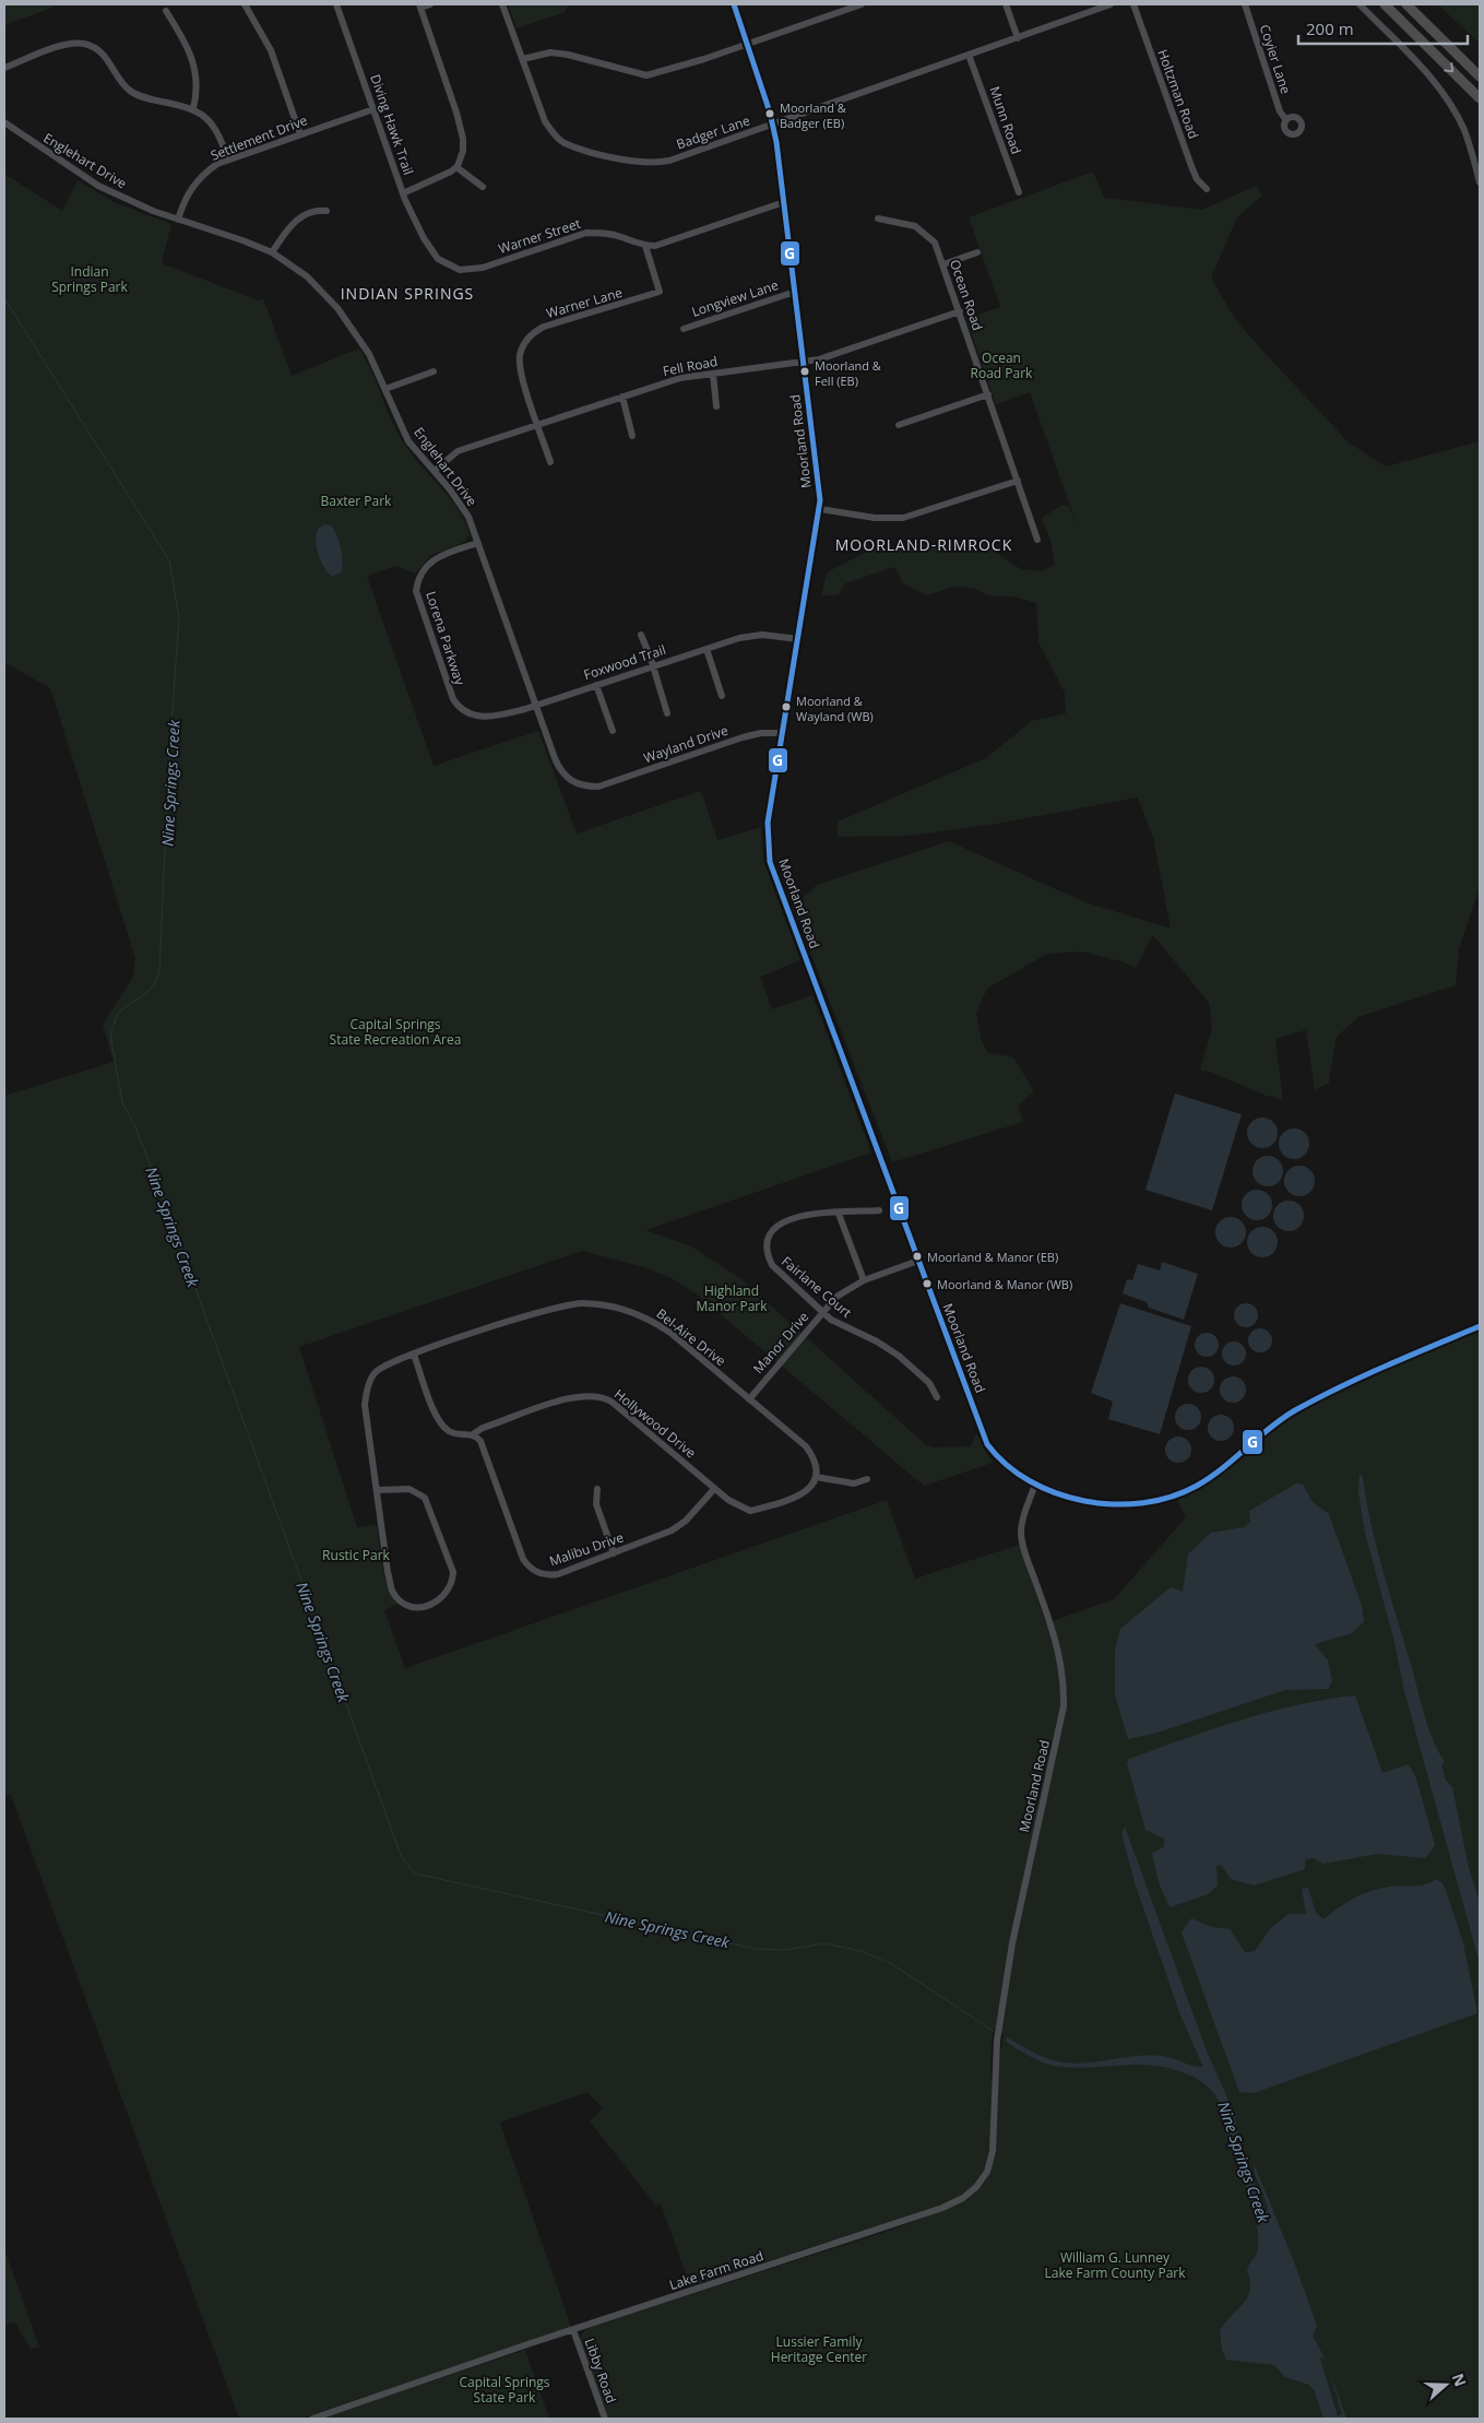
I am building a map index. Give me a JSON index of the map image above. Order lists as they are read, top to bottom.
{
  "streets": {
    "street": [
      "Coyier Lane",
      "Holtzman Road",
      "Munn Road",
      "Diving Hawk Trail",
      "Badger Lane",
      "Settlement Drive",
      "Englehart Drive",
      "Warner Street",
      "Ocean Road",
      "Longview Lane",
      "Warner Lane",
      "Fell Road",
      "Moorland Road",
      "Lorena Parkway",
      "Foxwood Trail",
      "Wayland Drive",
      "Fairlane Court",
      "Bel-Aire Drive",
      "Manor Drive",
      "Hollywood Drive",
      "Malibu Drive",
      "Lake Farm Road",
      "Libby Road"
    ]
  },
  "crossings": [
    ["Munn Road", "Badger Lane"],
    ["Diving Hawk Trail", "Settlement Drive"],
    ["Diving Hawk Trail", "Warner Street"],
    ["Badger Lane", "Moorland Road"],
    ["Settlement Drive", "Englehart Drive"],
    ["Englehart Drive", "Fell Road"],
    ["Englehart Drive", "Lorena Parkway"],
    ["Englehart Drive", "Foxwood Trail"],
    ["Englehart Drive", "Wayland Drive"],
    ["Warner Street", "Warner Lane"],
    ["Warner Street", "Moorland Road"],
    ["Ocean Road", "Fell Road"],
    ["Longview Lane", "Moorland Road"],
    ["Warner Lane", "Fell Road"],
    ["Fell Road", "Moorland Road"],
    ["Moorland Road", "Foxwood Trail"],
    ["Moorland Road", "Wayland Drive"],
    ["Moorland Road", "Manor Drive"],
    ["Moorland Road", "Lake Farm Road"],
    ["Lorena Parkway", "Foxwood Trail"],
    ["Fairlane Court", "Manor Drive"],
    ["Bel-Aire Drive", "Manor Drive"],
    ["Bel-Aire Drive", "Hollywood Drive"],
    ["Hollywood Drive", "Malibu Drive"],
    ["Lake Farm Road", "Libby Road"]
  ],
  "districts": ["INDIAN SPRINGS", "MOORLAND-RIMROCK"],
  "water": ["Nine Springs Creek"],
  "parks": [
    "Indian Springs Park",
    "Ocean Road Park",
    "Baxter Park",
    "Capital Springs State Recreation Area",
    "Highland Manor Park",
    "Rustic Park",
    "William G. Lunney Lake Farm County Park",
    "Lussier Family Heritage Center",
    "Capital Springs State Park"
  ],
  "places": [
    "Moorland & Badger (EB)",
    "Moorland & Fell (EB)",
    "Moorland & Wayland (WB)",
    "Moorland & Manor (EB)",
    "Moorland & Manor (WB)"
  ],
  "lines": ["transit line G"],
  "scale_bar": "200 m",
  "north": "right"
}
